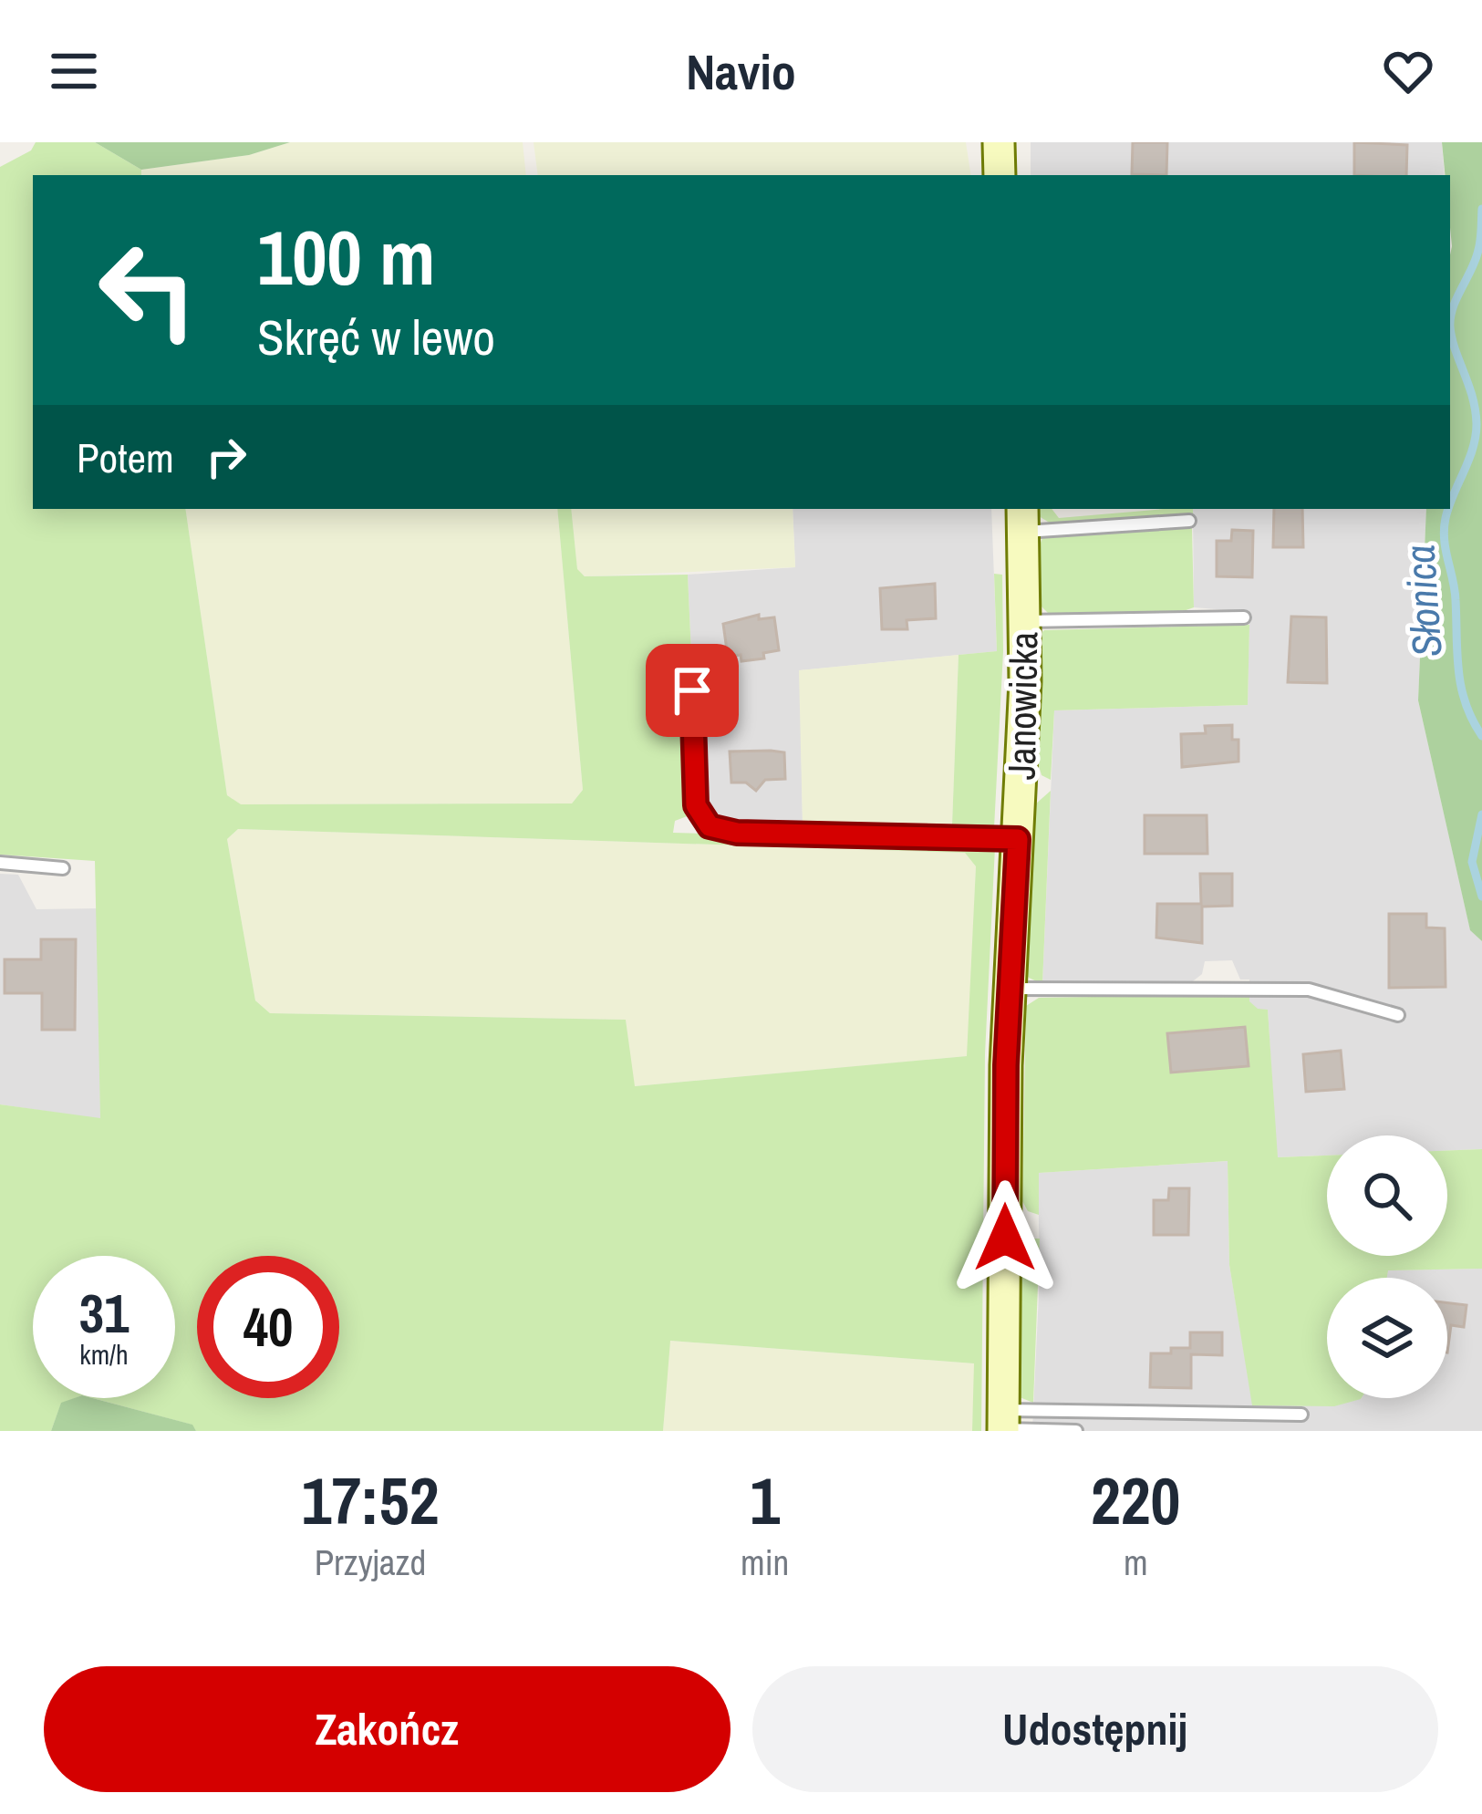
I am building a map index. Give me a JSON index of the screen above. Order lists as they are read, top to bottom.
{
  "streets": {
    "street": ["Janowicka"]
  },
  "water": ["Słonica"],
  "page": {
    "header": "Navio",
    "turn": ["100 m", "Skręć w lewo"],
    "then": "Potem",
    "speed": "31 km/h",
    "limit": "40",
    "eta": [
      "17:52",
      "Przyjazd",
      "1",
      "min",
      "220",
      "m"
    ],
    "buttons": ["Zakończ", "Udostępnij"]
  }
}
